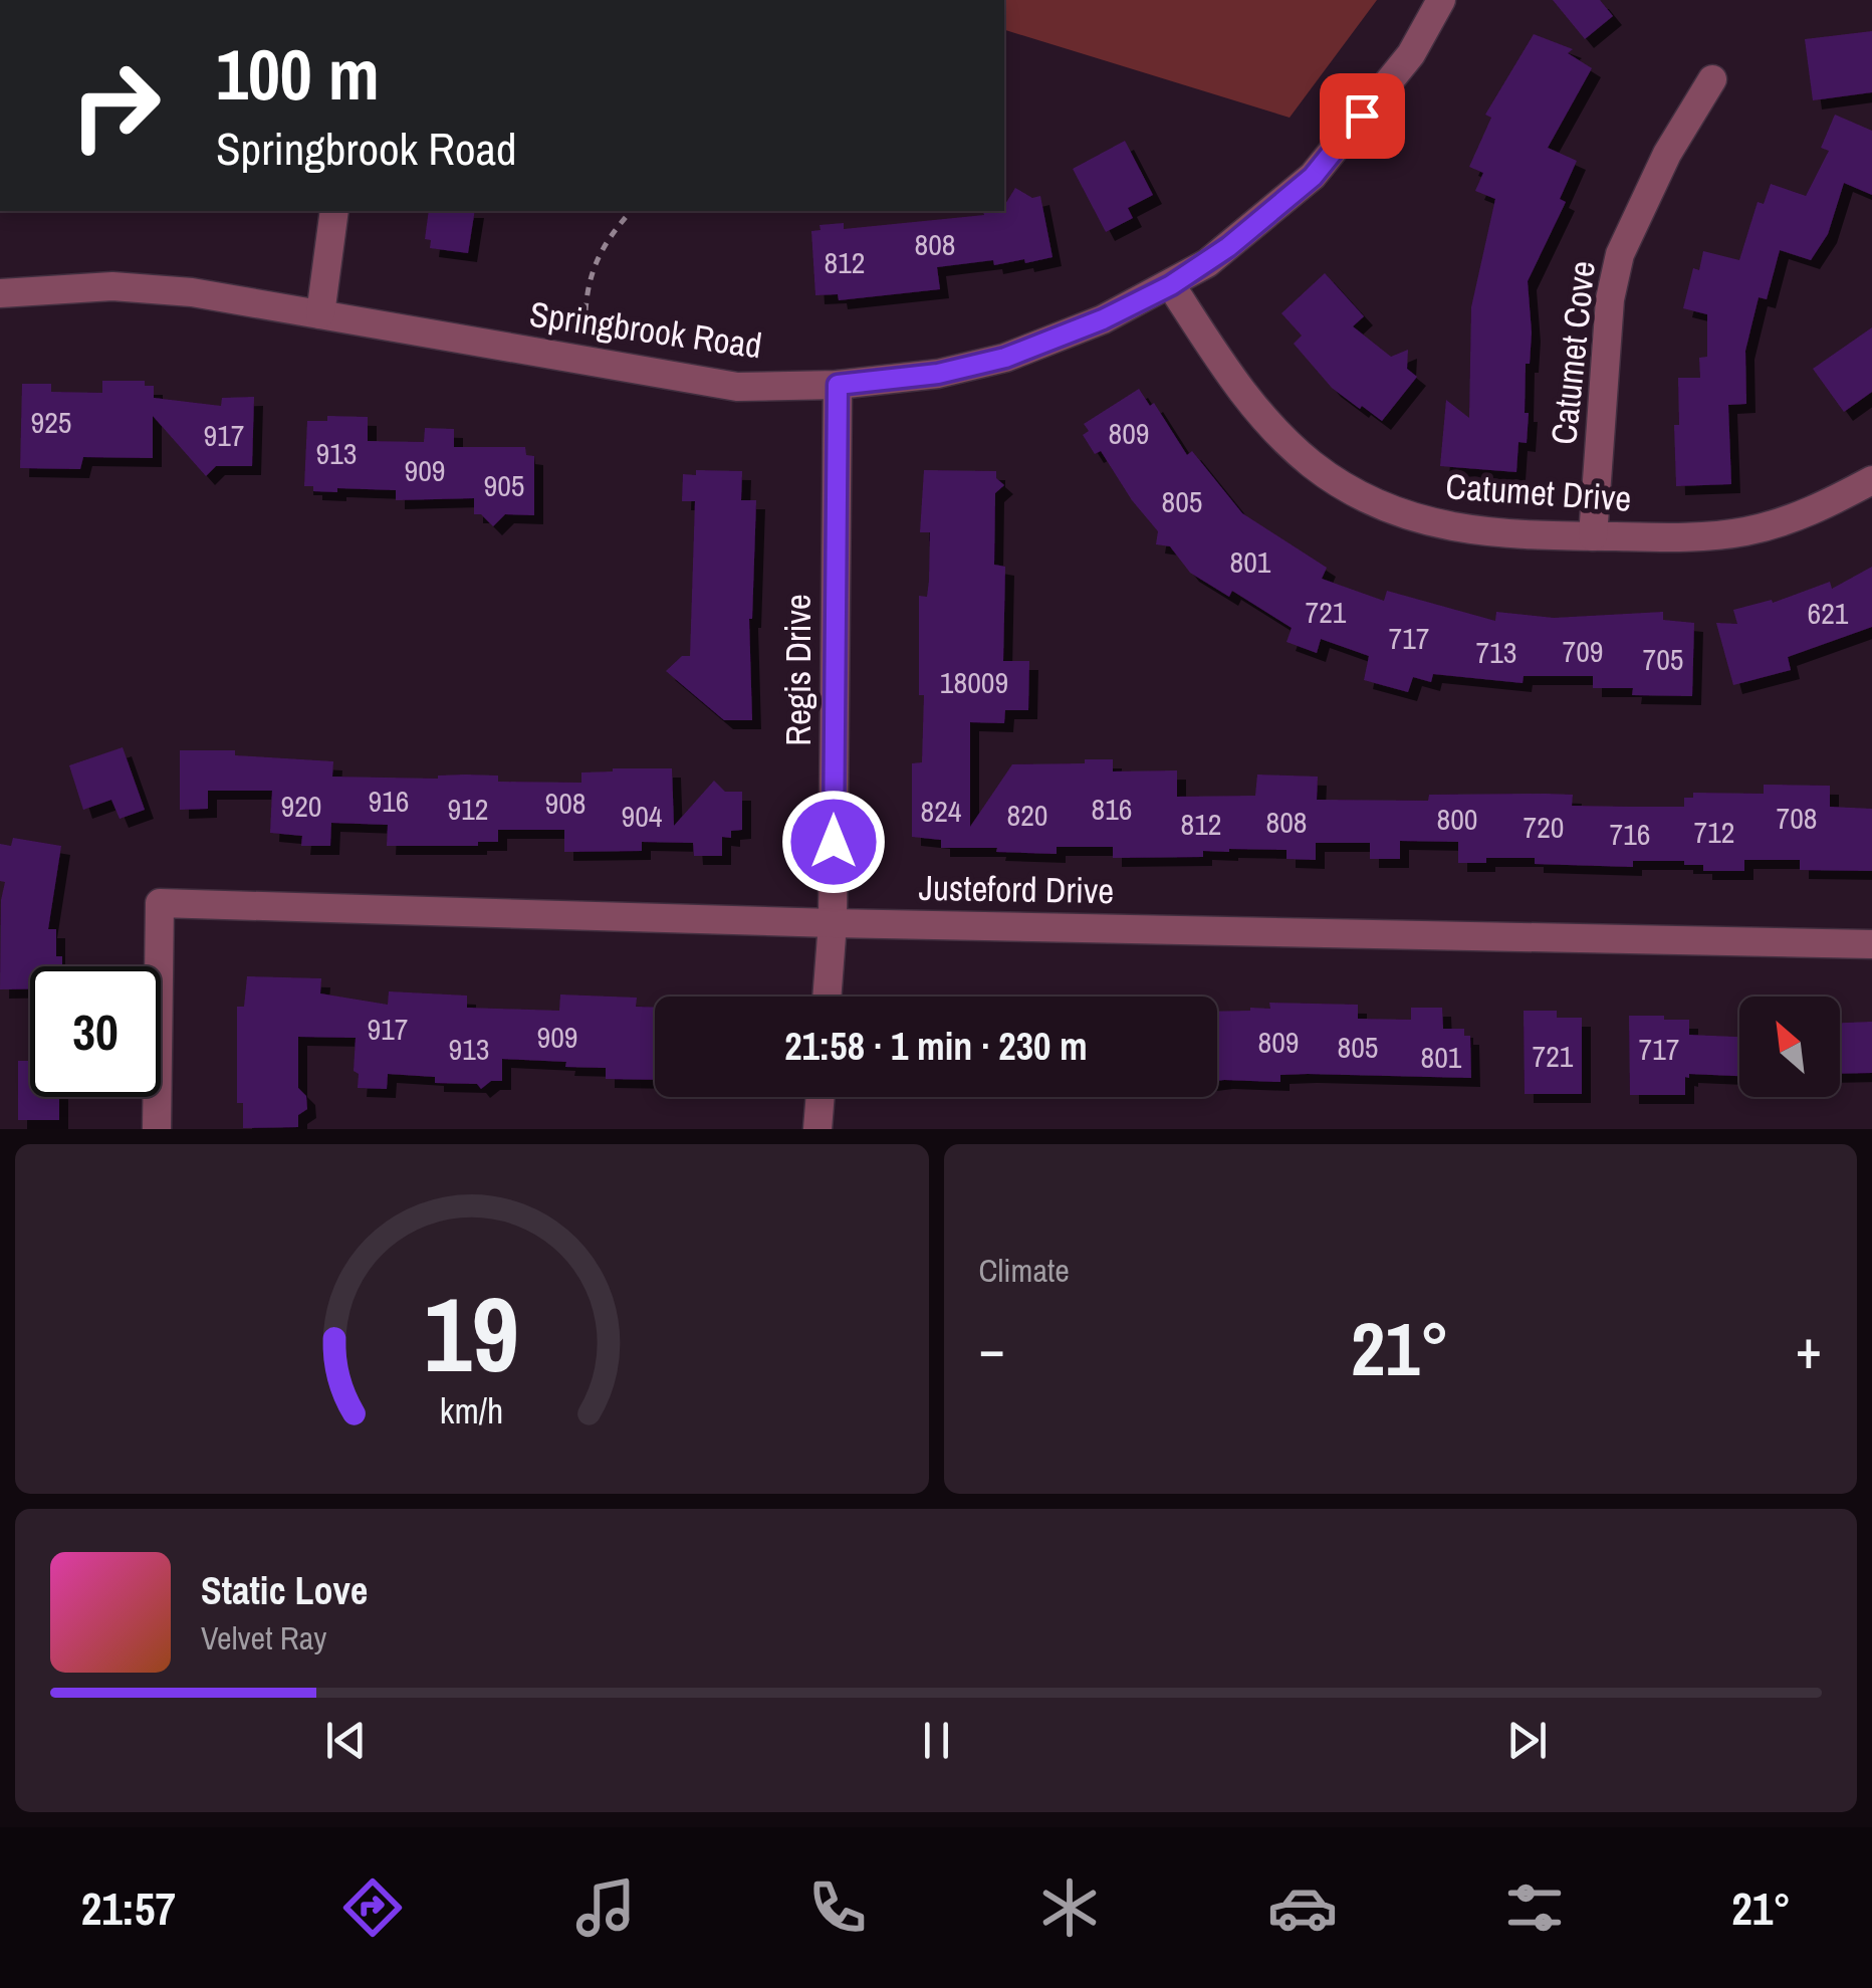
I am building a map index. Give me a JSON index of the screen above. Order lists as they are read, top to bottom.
{
  "streets": {
    "street": [
      "Springbrook Road",
      "Catumet Cove",
      "Catumet Drive",
      "Regis Drive",
      "Justeford Drive"
    ]
  },
  "crossings": [
    ["Springbrook Road", "Catumet Drive"],
    ["Springbrook Road", "Regis Drive"],
    ["Catumet Cove", "Catumet Drive"],
    ["Regis Drive", "Justeford Drive"]
  ],
  "house_numbers": [
    "808",
    "812",
    "925",
    "809",
    "917",
    "913",
    "909",
    "905",
    "805",
    "801",
    "721",
    "621",
    "717",
    "709",
    "713",
    "705",
    "18009",
    "916",
    "908",
    "920",
    "912",
    "816",
    "824",
    "820",
    "904",
    "708",
    "800",
    "808",
    "812",
    "720",
    "712",
    "716",
    "917",
    "909",
    "809",
    "805",
    "913",
    "717",
    "721",
    "801"
  ],
  "north": "top left",
  "page": {
    "turn": ["100 m", "Springbrook Road"],
    "limit": "30",
    "trip": "21:58 · 1 min · 230 m",
    "tile": "Climate",
    "heat": ["−", "21°", "+"],
    "song": ["Static Love", "Velvet Ray"],
    "tabs": ["21:57", "21°"],
    "gauge": ["19", "km/h"]
  }
}
